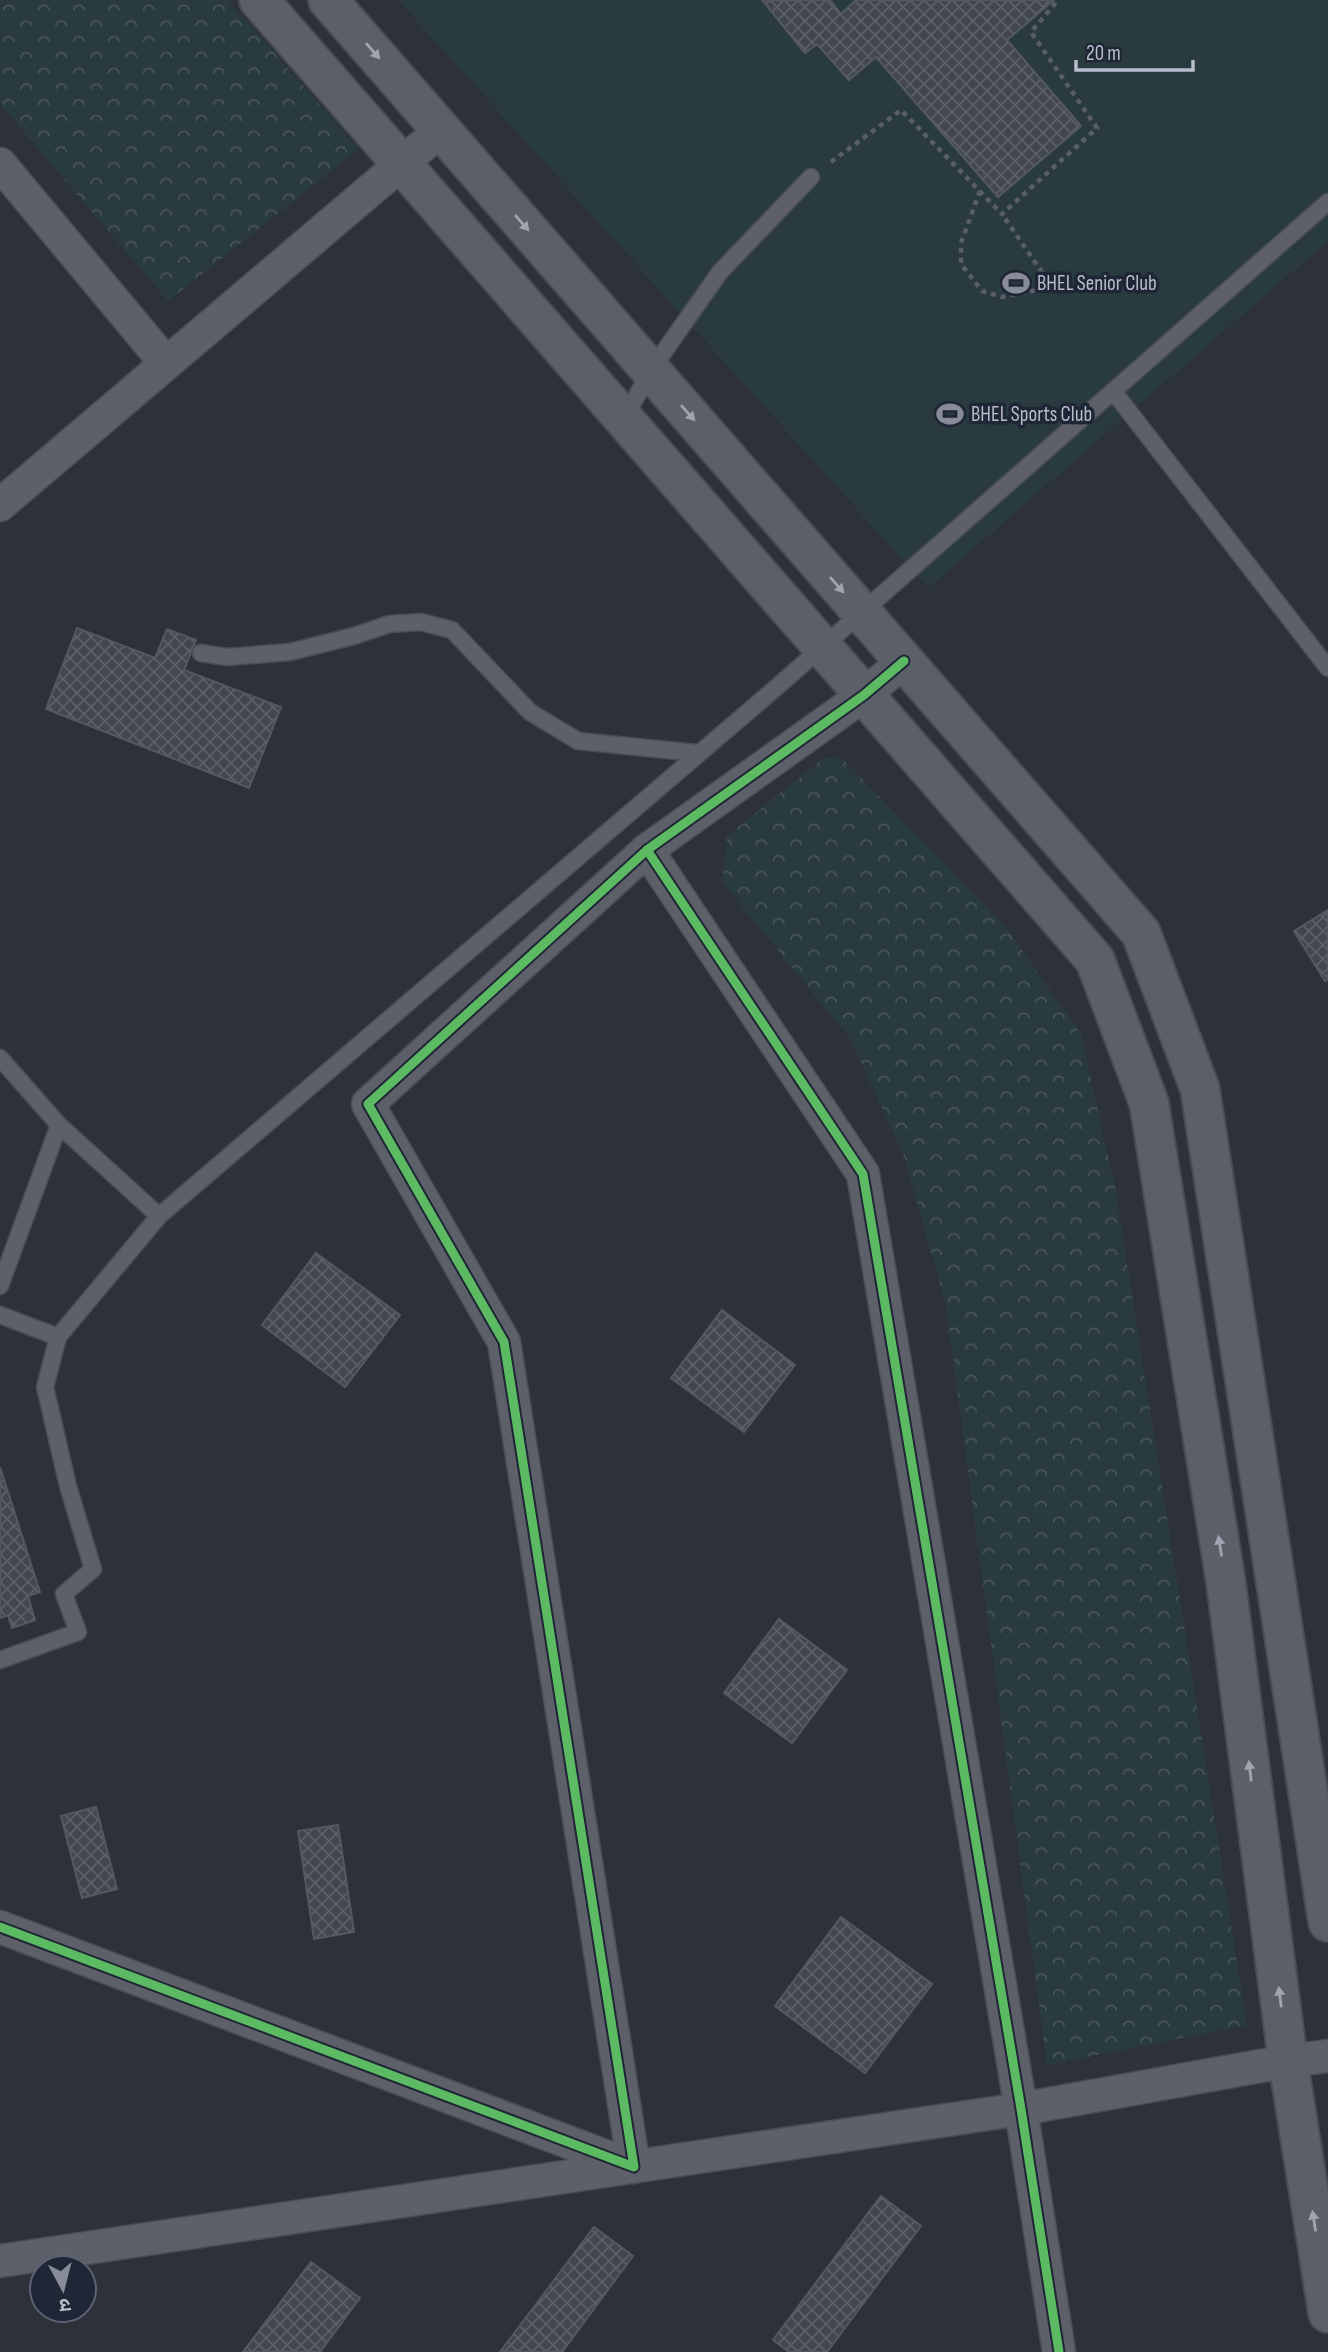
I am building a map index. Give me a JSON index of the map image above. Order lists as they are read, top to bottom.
{
  "places": {
    "sports": ["BHEL Senior Club", "BHEL Sports Club"]
  },
  "scale_bar": "20 m",
  "north": "bottom"
}
